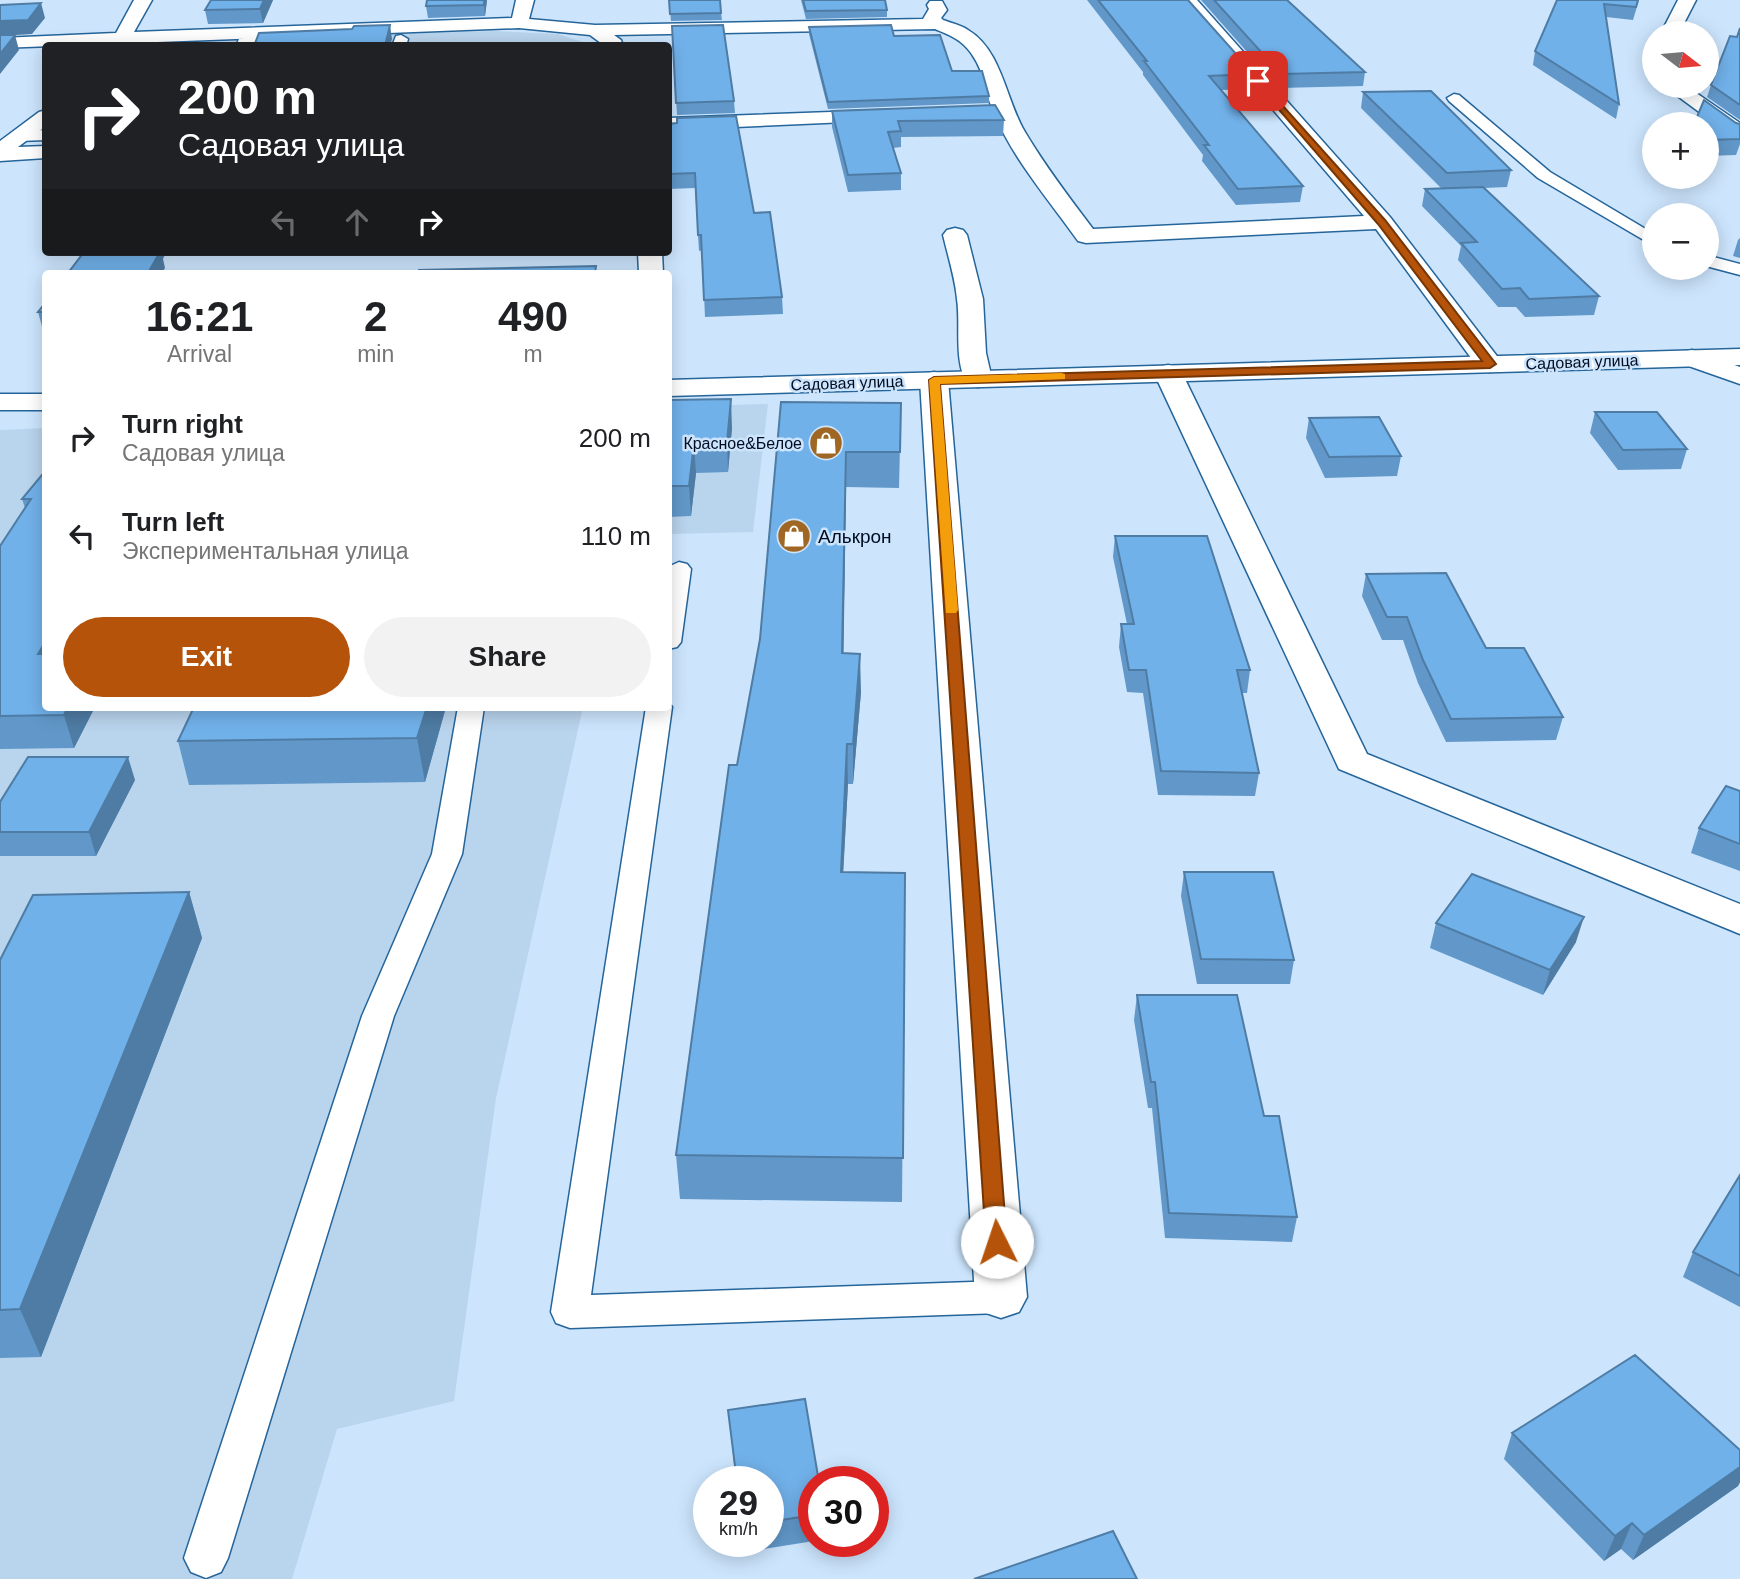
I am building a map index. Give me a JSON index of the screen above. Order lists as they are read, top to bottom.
{
  "streets": {
    "street": ["Садовая улица"]
  },
  "places": {
    "shop": ["Красное&Белое", "Алькрон"]
  },
  "north": "right",
  "page": {
    "map_buttons": ["+", "−"],
    "turn": ["200 m", "Садовая улица"],
    "eta": [
      "16:21",
      "Arrival",
      "2",
      "min",
      "490",
      "m"
    ],
    "list": [
      {
        "name": "Turn right",
        "note": "Садовая улица",
        "value": "200 m"
      },
      {
        "name": "Turn left",
        "note": "Экспериментальная улица",
        "value": "110 m"
      }
    ],
    "buttons": ["Exit", "Share"],
    "speed": "29 km/h",
    "limit": "30"
  }
}
